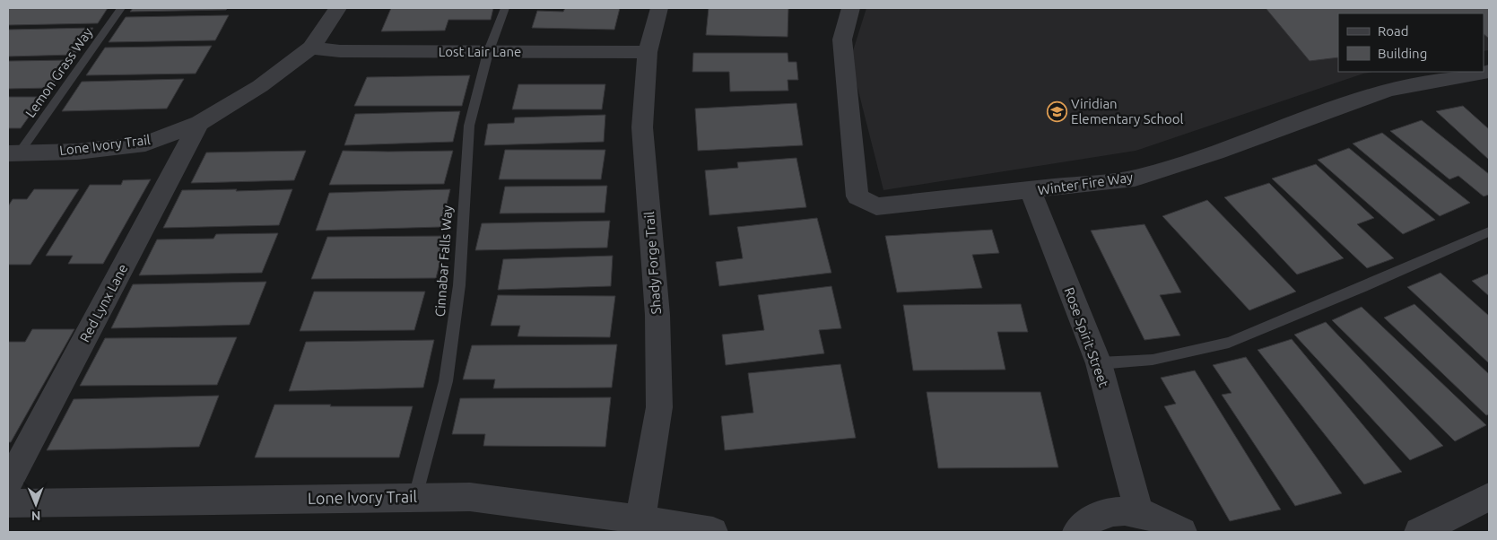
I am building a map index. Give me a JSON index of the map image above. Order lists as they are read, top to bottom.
{
  "streets": {
    "street": [
      "Lost Lair Lane",
      "Lone Ivory Trail",
      "Winter Fire Way",
      "Shady Forge Trail",
      "Red Lynx Lane",
      "Rose Spirit Street"
    ],
    "lane": ["Lemon Grass Way", "Cinnabar Falls Way"]
  },
  "crossings": [
    ["Lost Lair Lane", "Lone Ivory Trail"],
    ["Lost Lair Lane", "Cinnabar Falls Way"],
    ["Lost Lair Lane", "Shady Forge Trail"],
    ["Lemon Grass Way", "Lone Ivory Trail"],
    ["Lone Ivory Trail", "Cinnabar Falls Way"],
    ["Lone Ivory Trail", "Shady Forge Trail"],
    ["Lone Ivory Trail", "Red Lynx Lane"],
    ["Winter Fire Way", "Rose Spirit Street"]
  ],
  "places": {
    "school or university": ["Viridian Elementary School"]
  },
  "legend": ["Road", "Building"],
  "north": "bottom"
}
